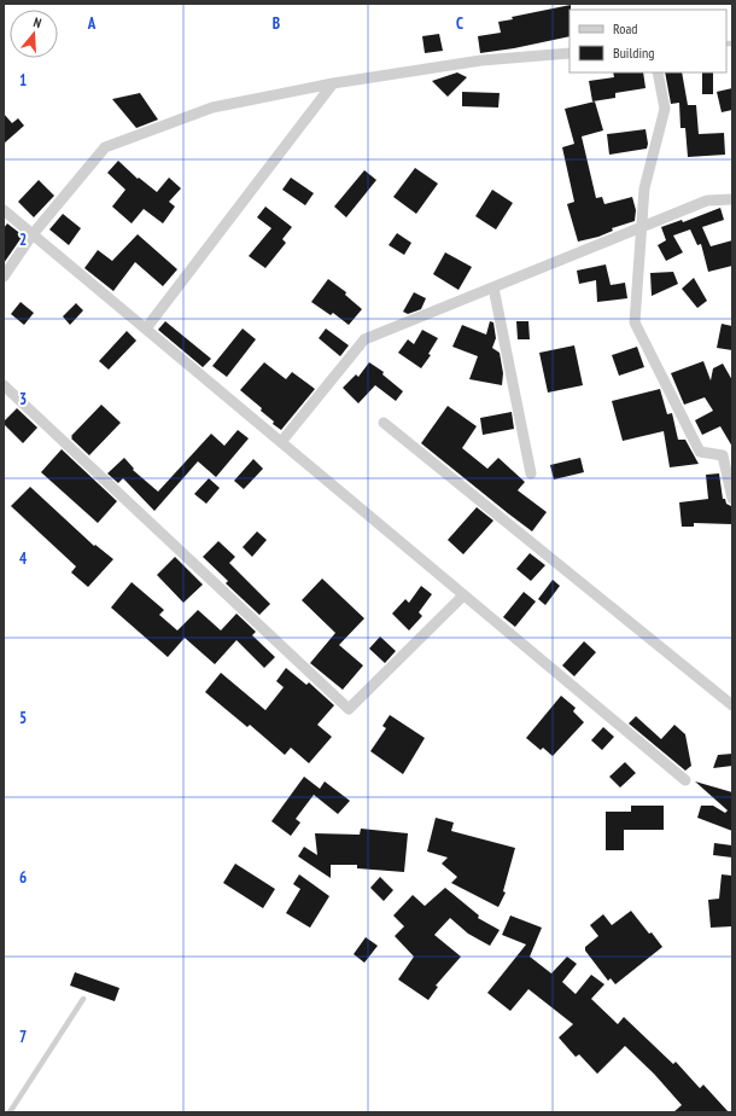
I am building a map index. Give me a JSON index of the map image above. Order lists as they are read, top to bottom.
{
  "legend": ["Road", "Building"],
  "north": "top",
  "grid": {
    "columns": ["A", "B", "C"],
    "rows": [
      "1",
      "2",
      "3",
      "4",
      "5",
      "6",
      "7"
    ]
  }
}
